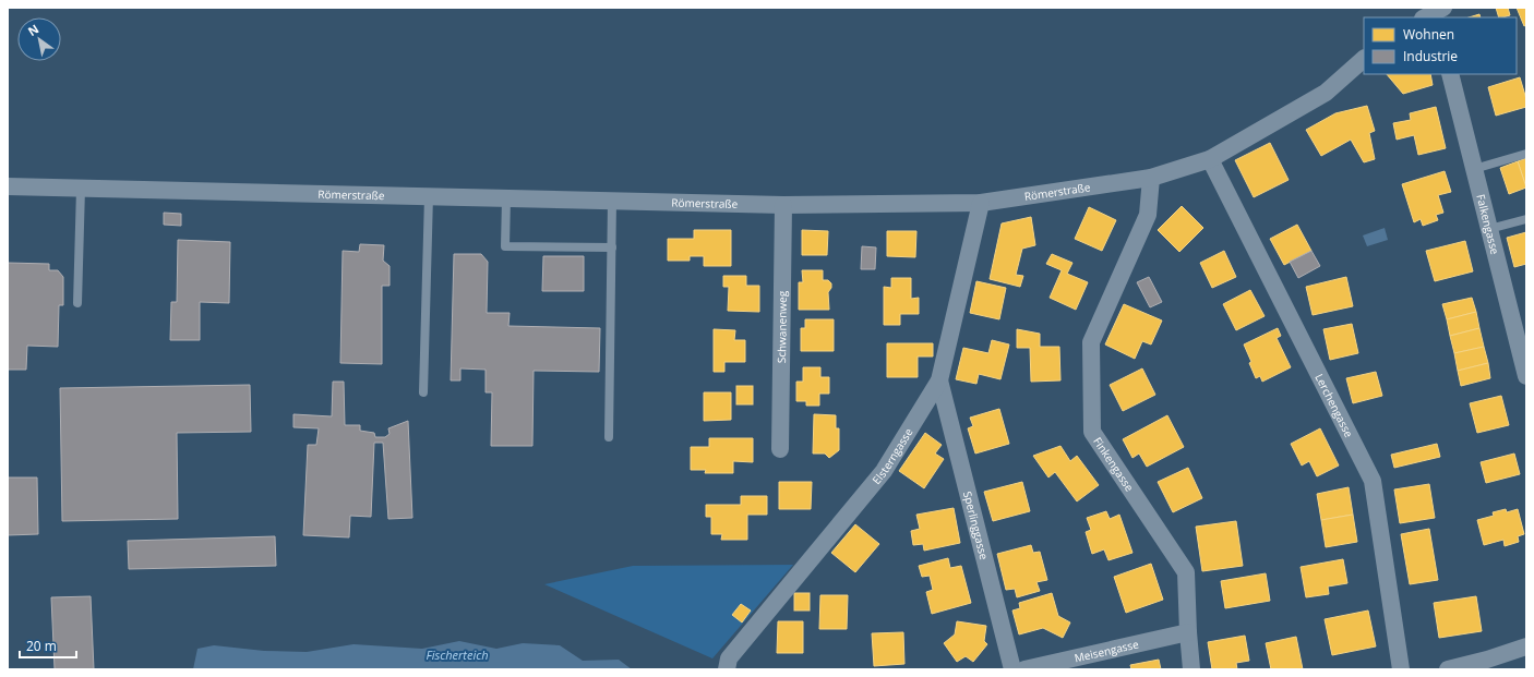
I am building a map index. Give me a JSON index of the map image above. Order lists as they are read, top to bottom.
{
  "streets": {
    "street": [
      "Römerstraße",
      "Falkengasse",
      "Schwanenweg",
      "Lerchengasse",
      "Elsterngasse",
      "Finkengasse",
      "Sperlinggasse",
      "Meisengasse"
    ]
  },
  "crossings": [
    ["Römerstraße", "Schwanenweg"],
    ["Römerstraße", "Lerchengasse"],
    ["Römerstraße", "Elsterngasse"],
    ["Römerstraße", "Finkengasse"],
    ["Elsterngasse", "Sperlinggasse"],
    ["Finkengasse", "Meisengasse"]
  ],
  "water": ["Fischerteich"],
  "legend": ["Wohnen", "Industrie"],
  "scale_bar": "20 m",
  "north": "top left"
}
